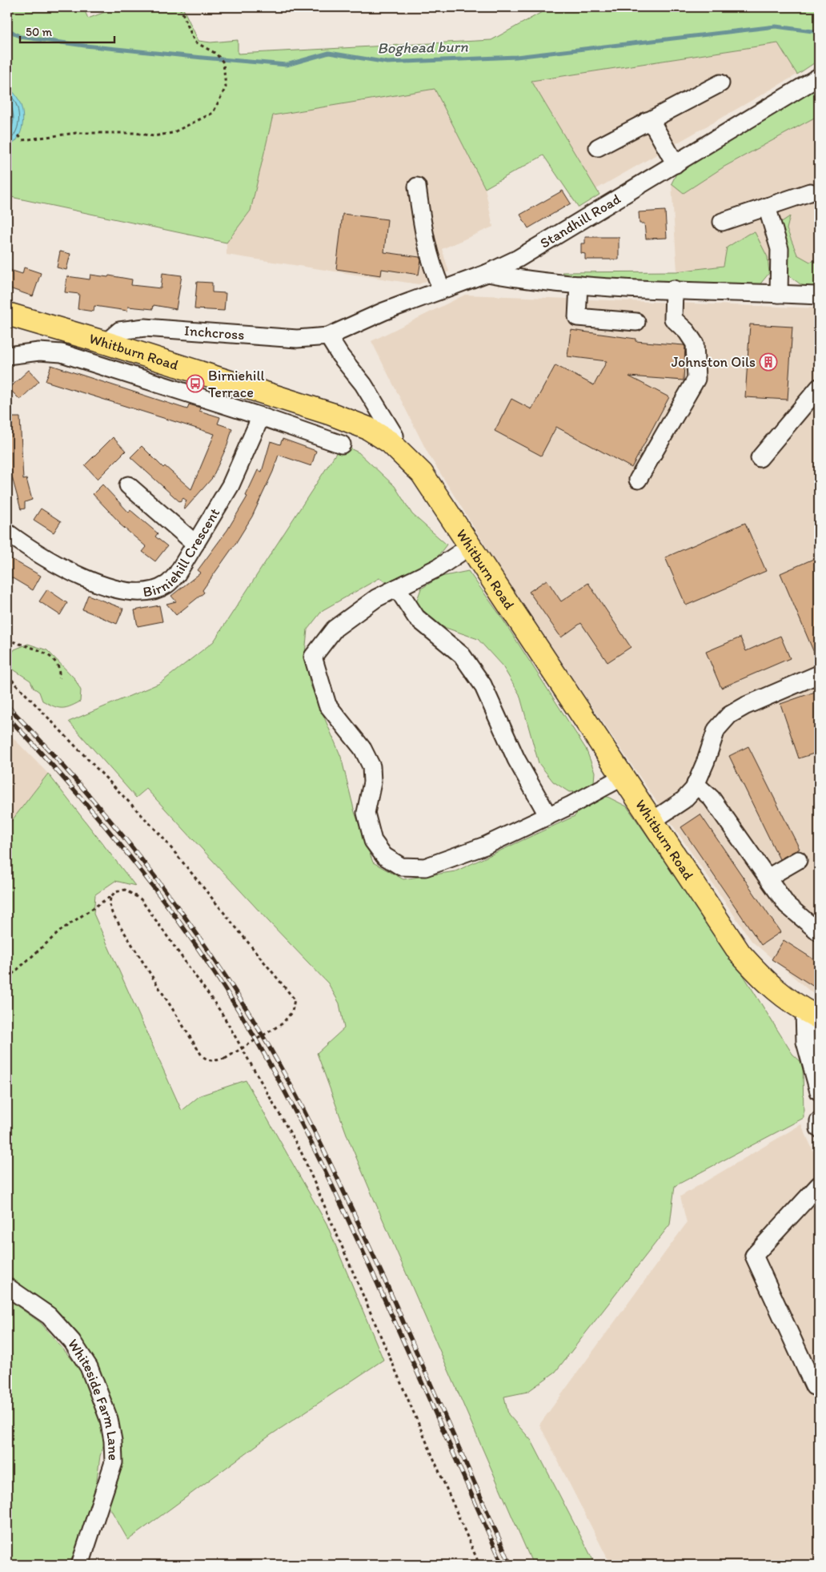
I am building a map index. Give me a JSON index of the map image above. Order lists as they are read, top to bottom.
{
  "streets": {
    "main road": ["Whitburn Road"],
    "street": [
      "Standhill Road",
      "Inchcross",
      "Birniehill Crescent",
      "Whiteside Farm Lane"
    ]
  },
  "crossings": [
    ["Standhill Road", "Inchcross"],
    ["Inchcross", "Whitburn Road"]
  ],
  "water": ["Boghead burn"],
  "places": {
    "building": ["Johnston Oils"],
    "bus stop": ["Birniehill Terrace"]
  },
  "scale_bar": "50 m"
}
